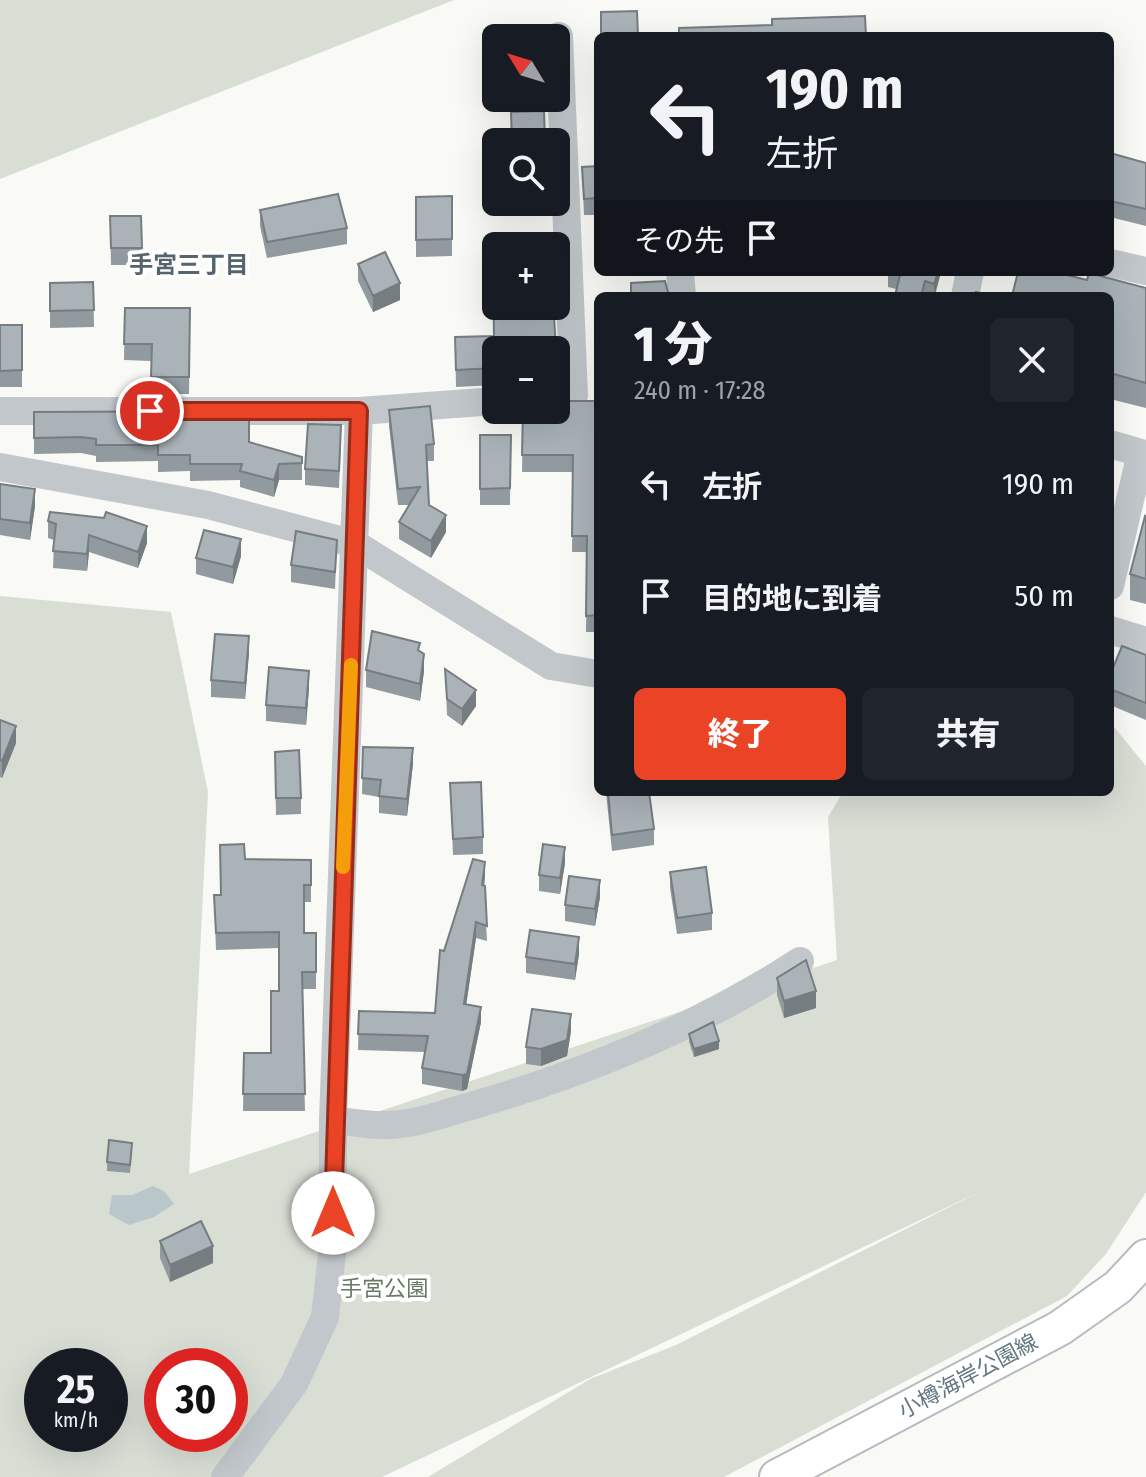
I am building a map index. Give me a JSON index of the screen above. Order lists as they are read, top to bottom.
{
  "streets": {
    "main road": ["小樽海岸公園線"]
  },
  "districts": ["手宮三丁目"],
  "parks": ["手宮公園"],
  "north": "top left",
  "page": {
    "map_buttons": ["+", "−"],
    "turn": ["190 m", "左折"],
    "then": "その先",
    "heading": ["1 分", "240 m · 17:28"],
    "list": [
      {
        "name": "左折",
        "value": "190 m"
      },
      {
        "name": "目的地に到着",
        "value": "50 m"
      }
    ],
    "buttons": ["終了", "共有"],
    "speed": "25 km/h",
    "limit": "30"
  }
}
